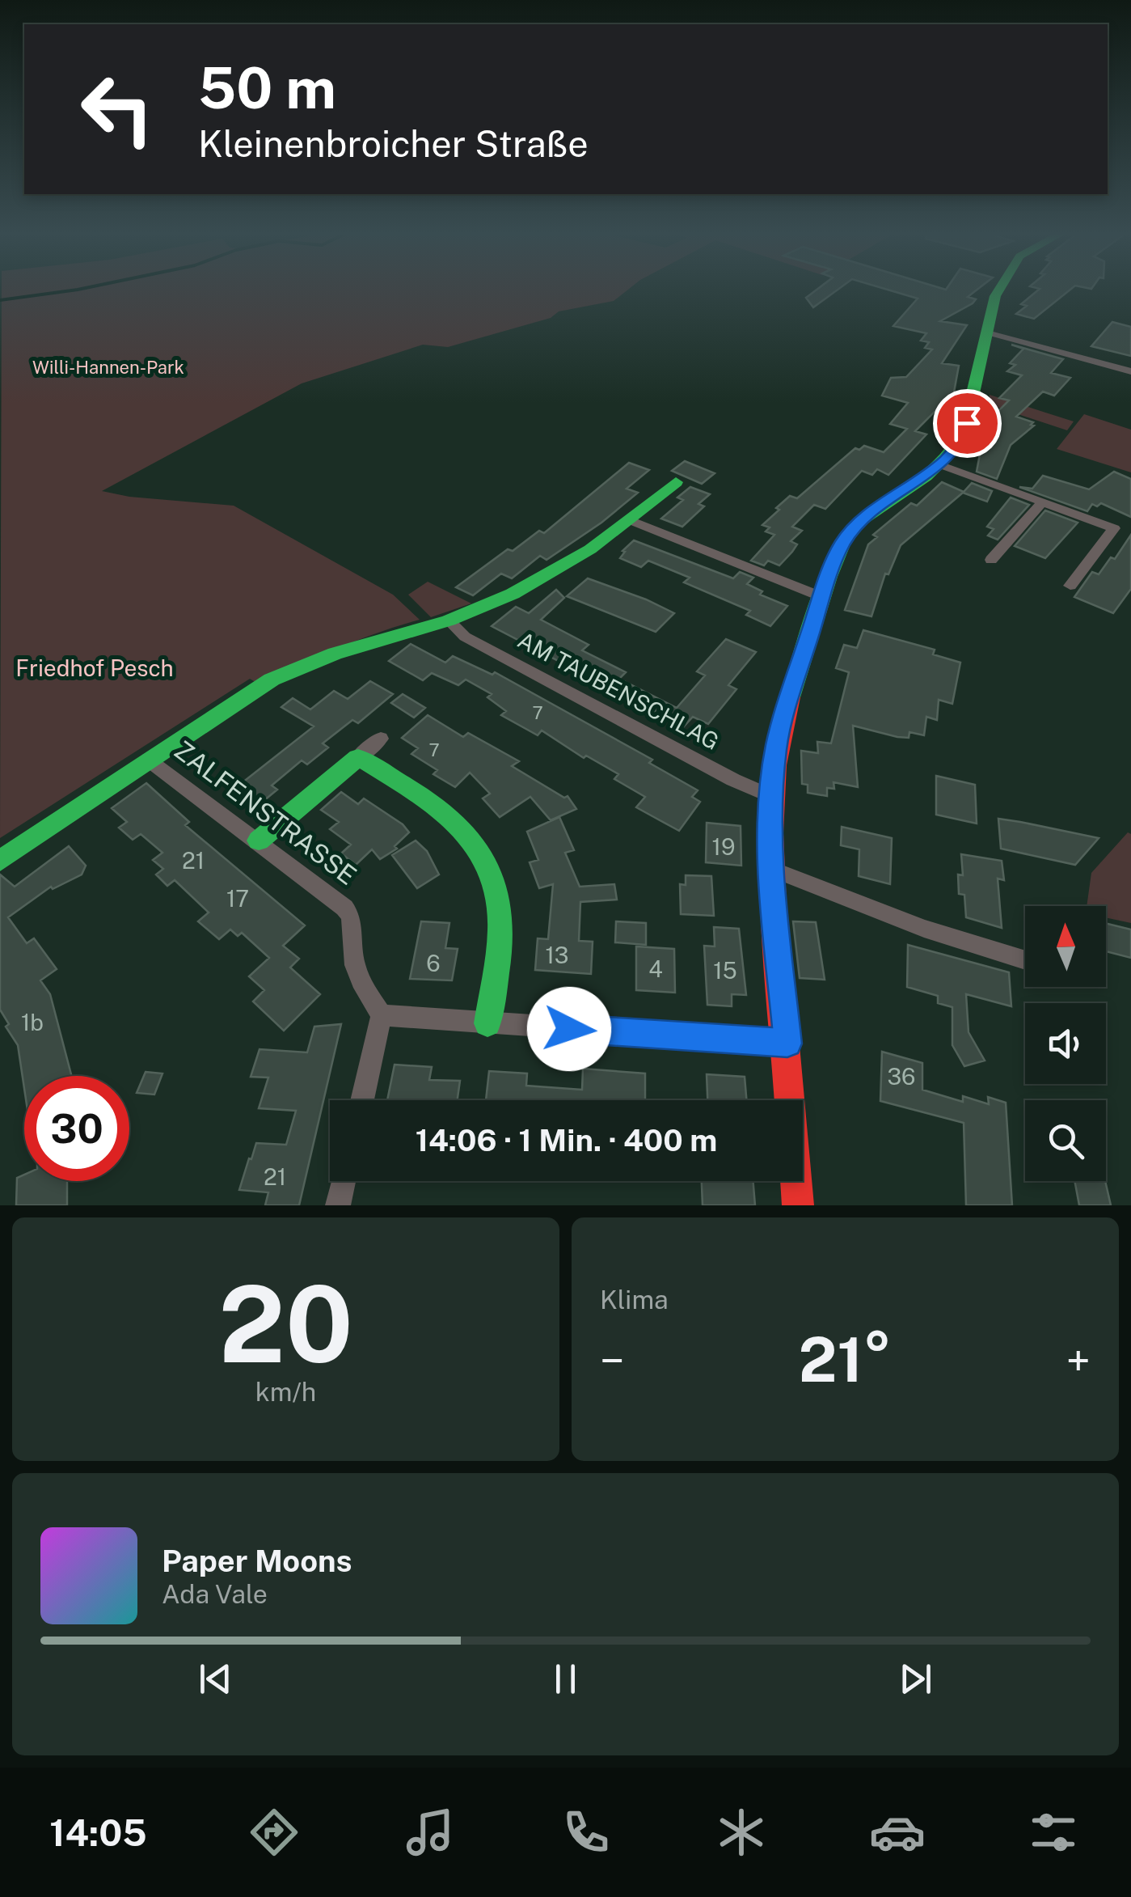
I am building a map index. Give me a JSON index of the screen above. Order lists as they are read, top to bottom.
{
  "streets": {
    "street": ["AM TAUBENSCHLAG", "ZALFENSTRASSE"]
  },
  "parks": ["Willi-Hannen-Park", "Friedhof Pesch"],
  "house_numbers": [
    "7",
    "7",
    "19",
    "21",
    "17",
    "13",
    "6",
    "4",
    "15",
    "1b",
    "36",
    "21"
  ],
  "north": "top",
  "page": {
    "turn": ["50 m", "Kleinenbroicher Straße"],
    "limit": "30",
    "trip": "14:06 · 1 Min. · 400 m",
    "tile": [
      ["20", "km/h"],
      "Klima"
    ],
    "heat": ["−", "21°", "+"],
    "song": ["Paper Moons", "Ada Vale"],
    "tabs": "14:05"
  }
}
